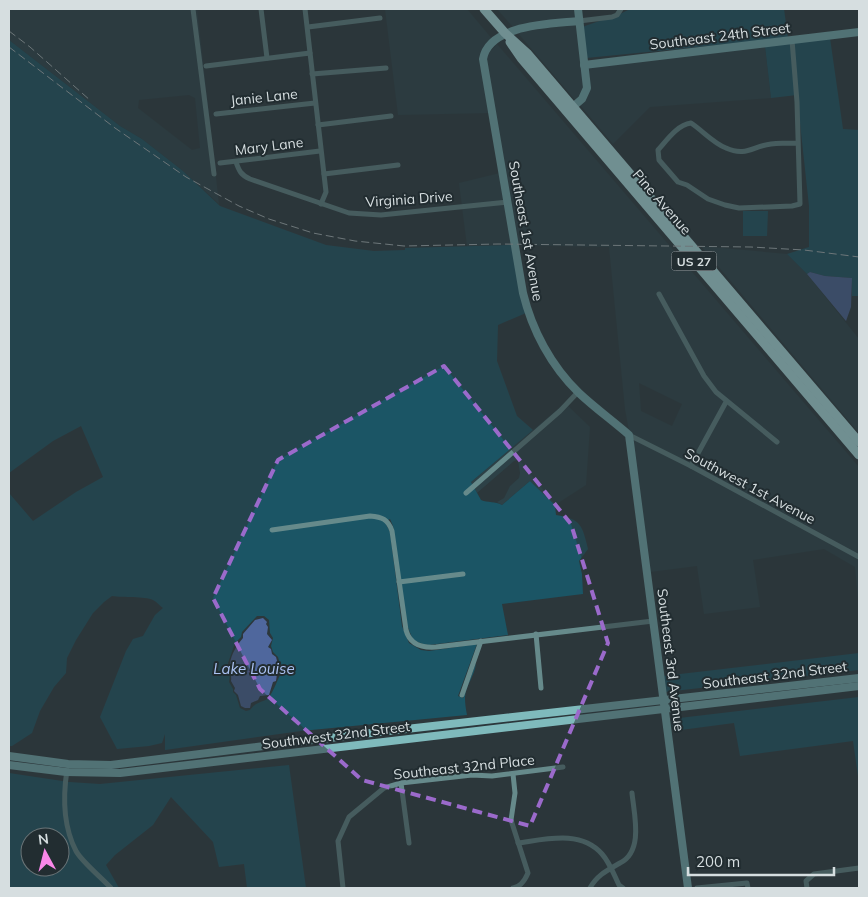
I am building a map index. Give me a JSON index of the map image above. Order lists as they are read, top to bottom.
{
  "streets": {
    "highway": ["Pine Avenue", "US 27"],
    "main road": [
      "Southeast 24th Street",
      "Southeast 1st Avenue",
      "Southeast 3rd Avenue",
      "Southeast 32nd Street",
      "Southwest 32nd Street"
    ],
    "street": [
      "Janie Lane",
      "Mary Lane",
      "Virginia Drive",
      "Southwest 1st Avenue",
      "Southeast 32nd Place"
    ]
  },
  "crossings": [
    ["Mary Lane", "Virginia Drive"],
    ["Virginia Drive", "Southeast 1st Avenue"],
    ["Pine Avenue", "Southeast 1st Avenue"],
    ["Pine Avenue", "US 27"],
    ["Southeast 1st Avenue", "Southwest 1st Avenue"],
    ["Southeast 1st Avenue", "Southeast 3rd Avenue"],
    ["Southwest 1st Avenue", "Southeast 3rd Avenue"],
    ["Southeast 3rd Avenue", "Southeast 32nd Street"],
    ["Southeast 3rd Avenue", "Southwest 32nd Street"],
    ["Southeast 32nd Street", "Southwest 32nd Street"]
  ],
  "water": ["Lake Louise"],
  "scale_bar": "200 m",
  "north": "top"
}
